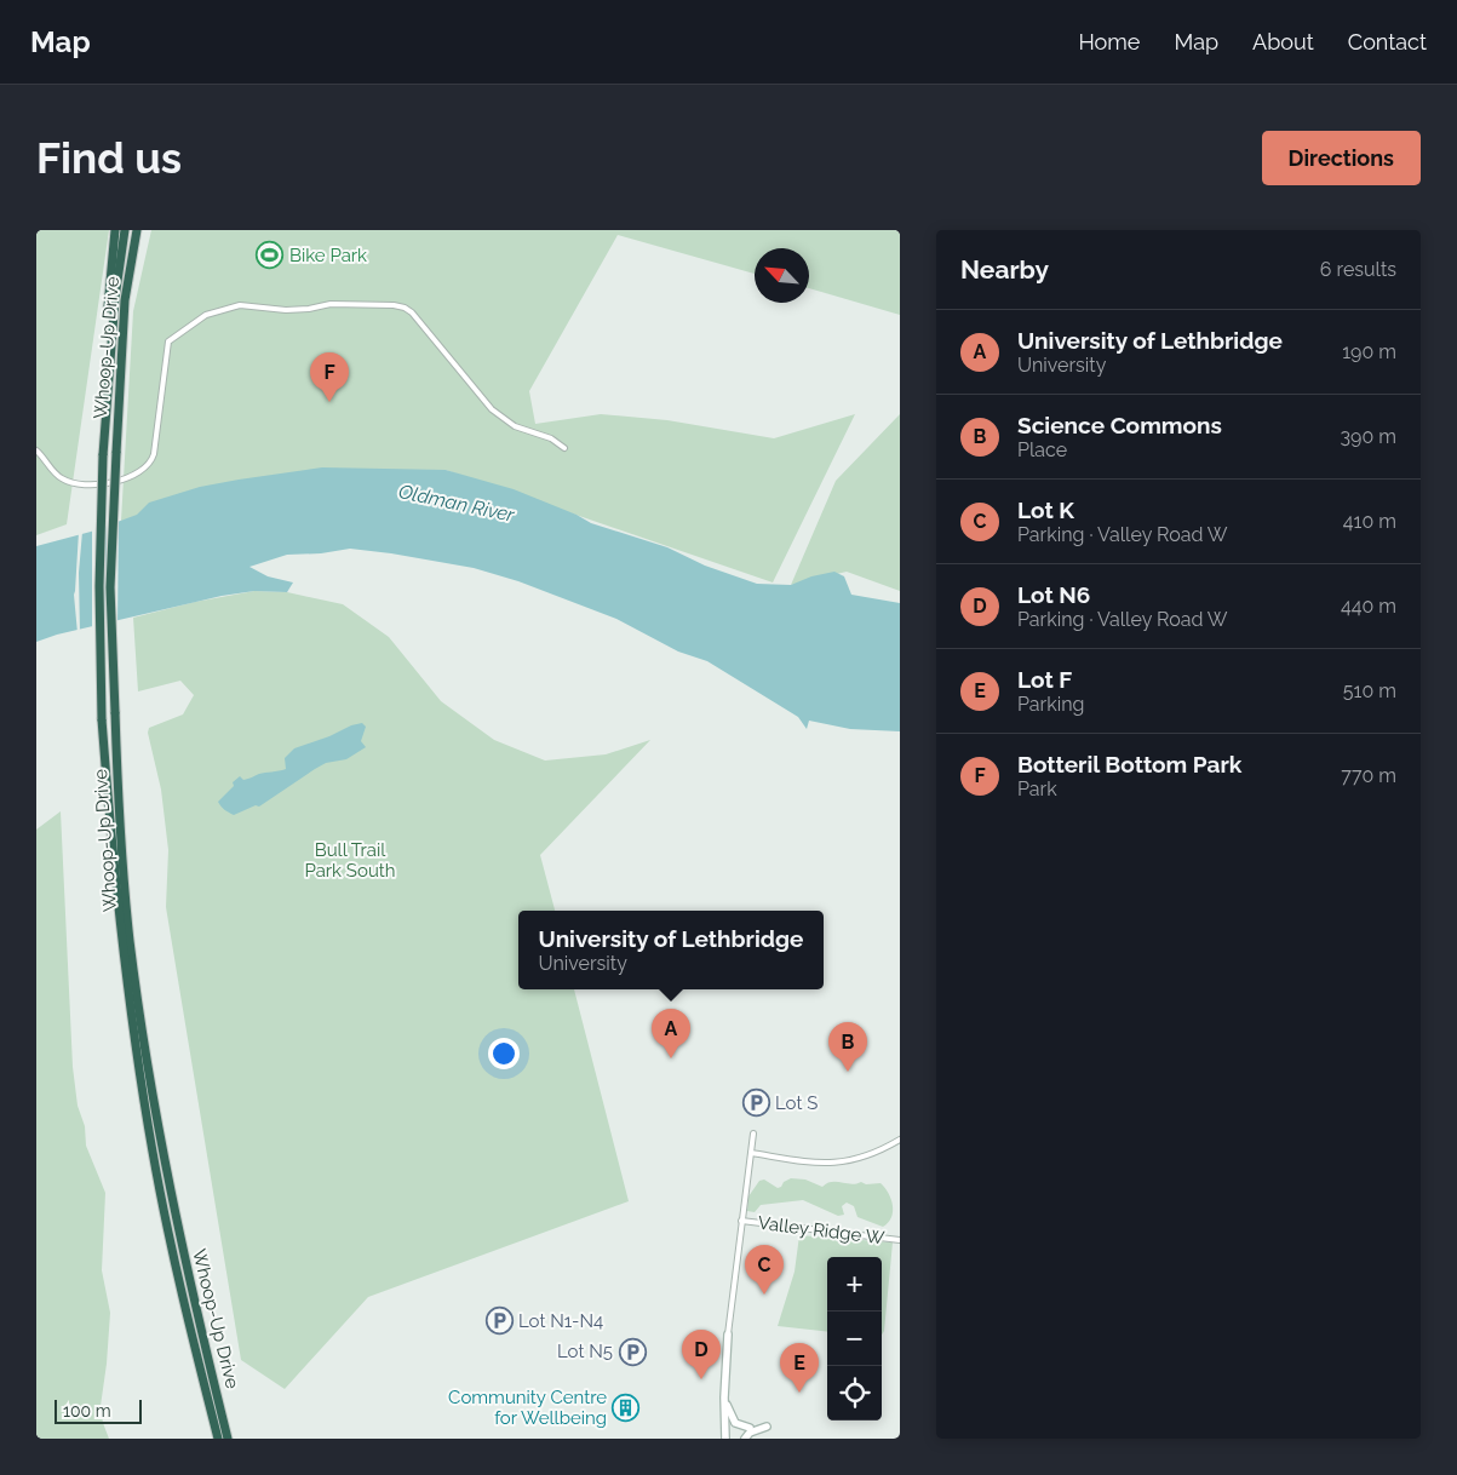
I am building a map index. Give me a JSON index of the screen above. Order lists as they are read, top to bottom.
{
  "streets": {
    "highway": ["Whoop-Up Drive"],
    "street": ["Valley Ridge W"]
  },
  "water": ["Oldman River"],
  "parks": ["Bull Trail Park South"],
  "places": {
    "sports": ["Bike Park"],
    "parking": ["Lot S", "Lot N1-N4", "Lot N5"],
    "building": ["Community Centre for Wellbeing"]
  },
  "scale_bar": "100 m",
  "north": "top left",
  "page": {
    "header": "Map",
    "nav": [
      "Home",
      "Map",
      "About",
      "Contact"
    ],
    "buttons": "Directions",
    "title": "Find us",
    "heading": ["Nearby", "6 results"],
    "list": [
      {
        "mark": "A",
        "name": "University of Lethbridge",
        "note": "University",
        "value": "190 m"
      },
      {
        "mark": "B",
        "name": "Science Commons",
        "note": "Place",
        "value": "390 m"
      },
      {
        "mark": "C",
        "name": "Lot K",
        "note": "Parking · Valley Road W",
        "value": "410 m"
      },
      {
        "mark": "D",
        "name": "Lot N6",
        "note": "Parking · Valley Road W",
        "value": "440 m"
      },
      {
        "mark": "E",
        "name": "Lot F",
        "note": "Parking",
        "value": "510 m"
      },
      {
        "mark": "F",
        "name": "Botteril Bottom Park",
        "note": "Park",
        "value": "770 m"
      }
    ],
    "pins": [
      "F",
      "A",
      "B",
      "C",
      "D",
      "E"
    ],
    "popup": ["University of Lethbridge", "University"],
    "map_buttons": ["+", "−"],
    "scale": "100 m"
  }
}
